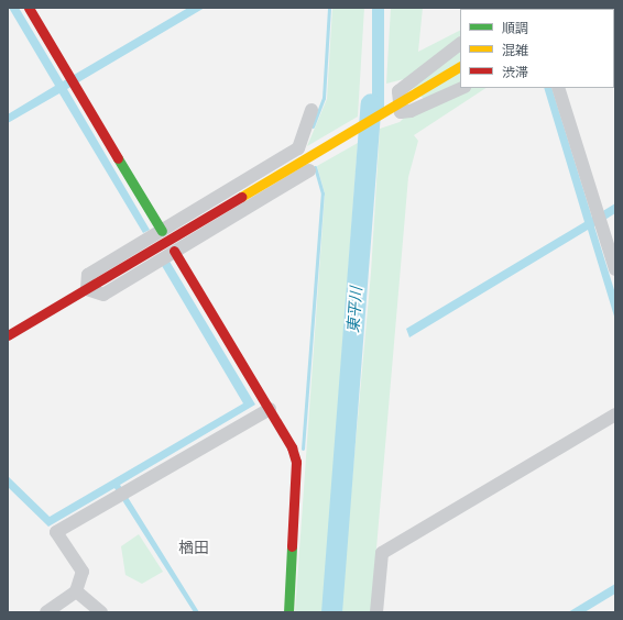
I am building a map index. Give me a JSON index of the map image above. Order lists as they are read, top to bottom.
{
  "districts": ["楢田"],
  "water": ["東平川"],
  "legend": ["順調", "混雑", "渋滞"]
}
